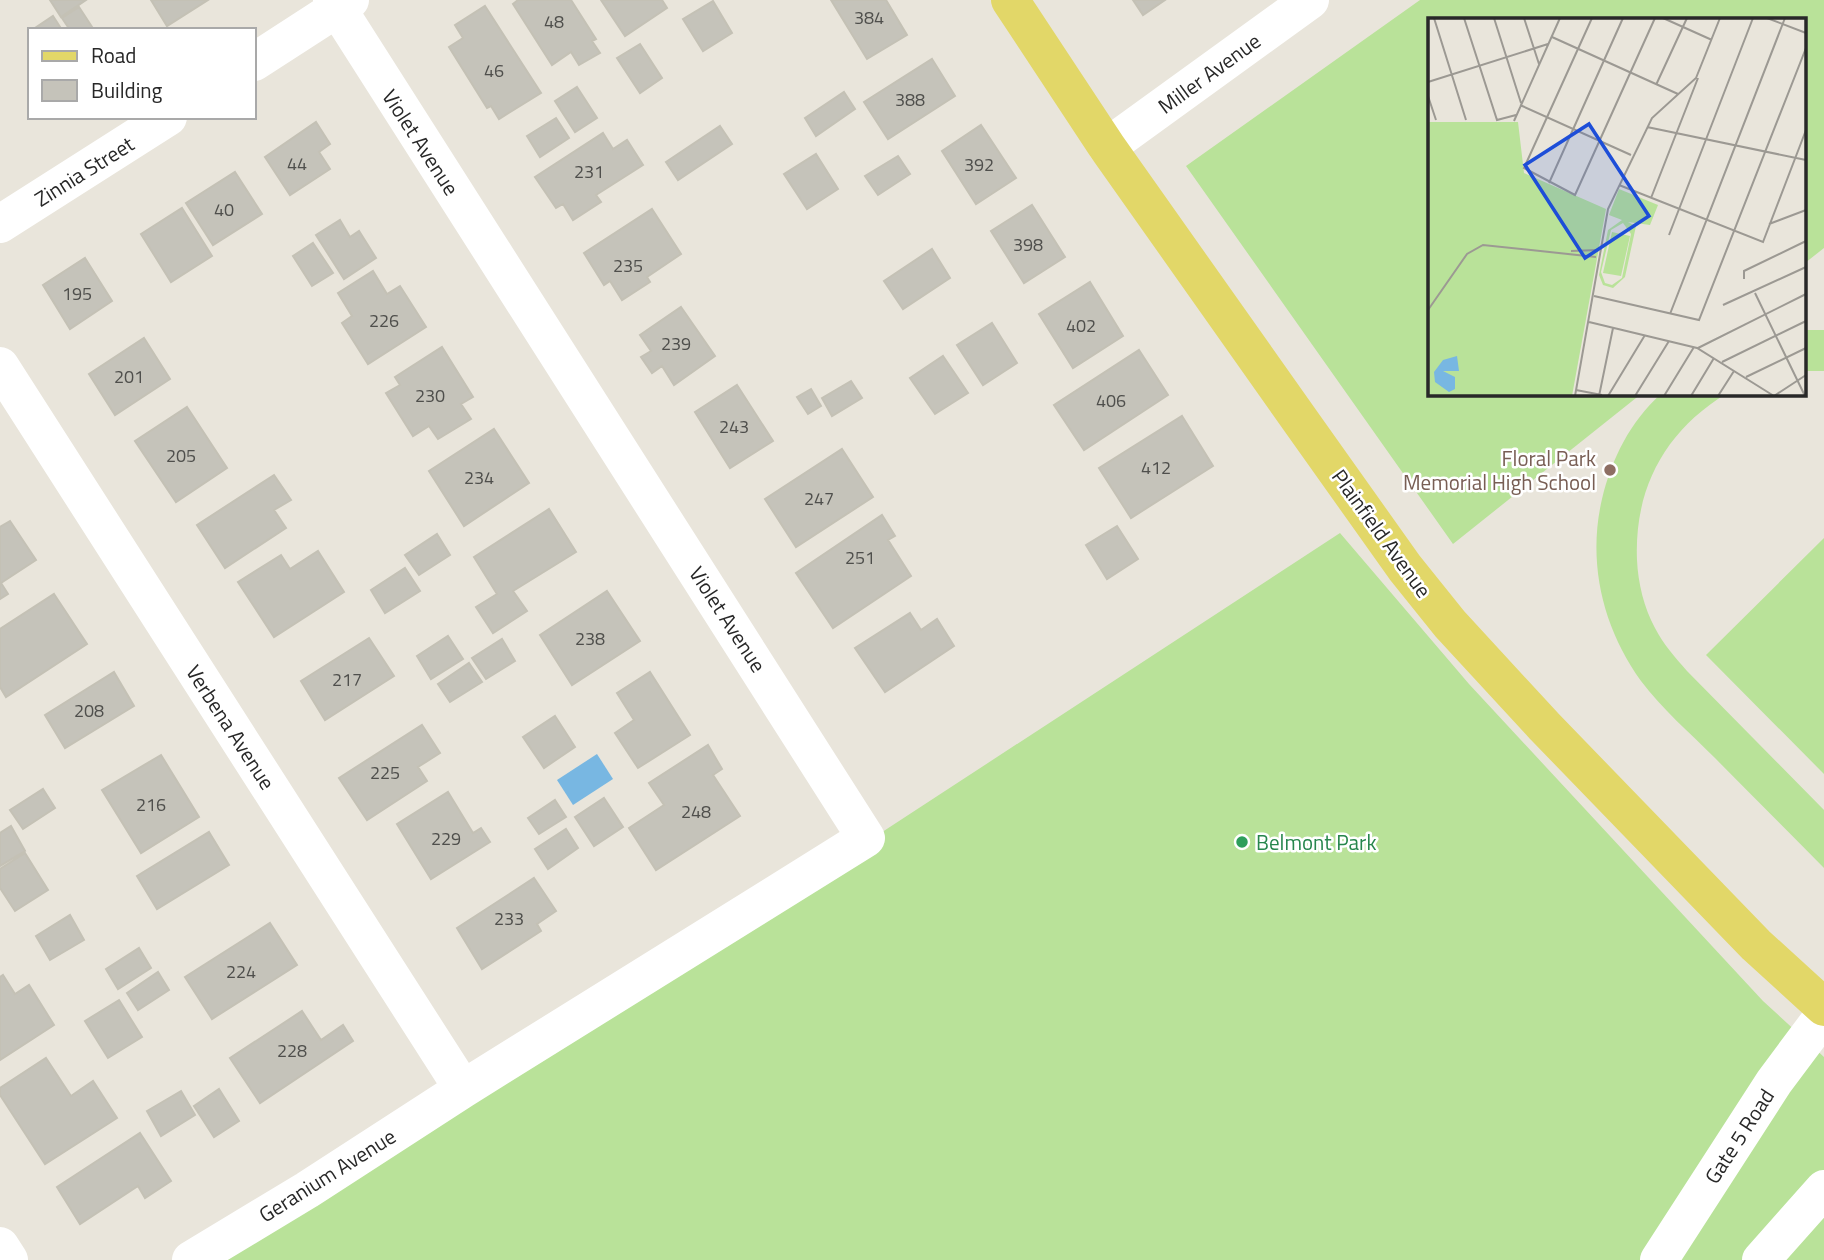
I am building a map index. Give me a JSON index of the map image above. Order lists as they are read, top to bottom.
{
  "streets": {
    "main road": ["Plainfield Avenue"],
    "street": [
      "Miller Avenue",
      "Violet Avenue",
      "Zinnia Street",
      "Verbena Avenue",
      "Gate 5 Road",
      "Geranium Avenue"
    ]
  },
  "crossings": [
    ["Miller Avenue", "Plainfield Avenue"],
    ["Violet Avenue", "Verbena Avenue"],
    ["Violet Avenue", "Geranium Avenue"],
    ["Verbena Avenue", "Geranium Avenue"]
  ],
  "places": ["Floral Park Memorial High School", "Belmont Park"],
  "house_numbers": [
    "384",
    "48",
    "46",
    "388",
    "44",
    "392",
    "231",
    "40",
    "398",
    "235",
    "195",
    "226",
    "402",
    "239",
    "201",
    "230",
    "406",
    "243",
    "205",
    "412",
    "234",
    "247",
    "251",
    "238",
    "217",
    "208",
    "225",
    "216",
    "248",
    "229",
    "233",
    "224",
    "228"
  ],
  "legend": ["Road", "Building"]
}
